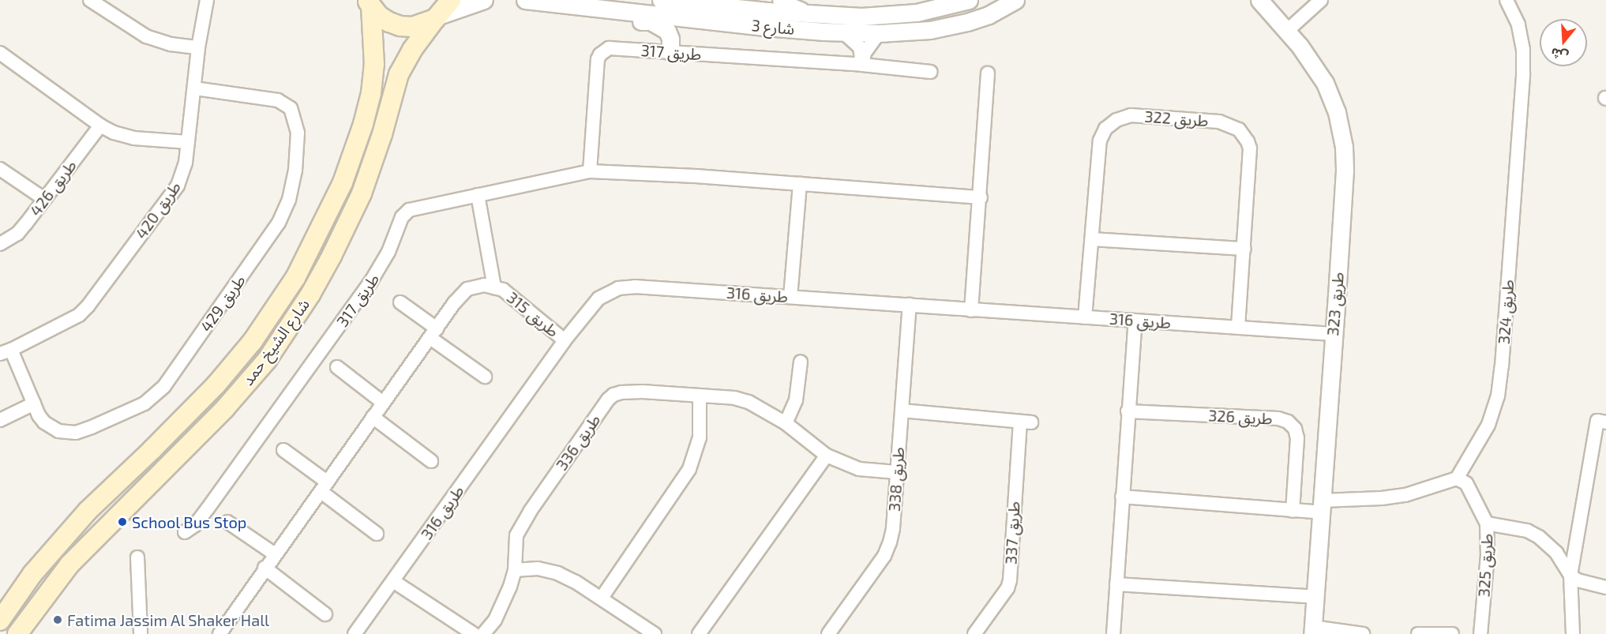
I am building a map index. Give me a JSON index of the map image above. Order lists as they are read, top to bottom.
{
  "streets": {
    "main road": ["شارع الشيخ حمد"],
    "street": [
      "شارع 3",
      "طريق 317",
      "طريق 322",
      "طريق 426",
      "طريق 420",
      "طريق 316",
      "طريق 429",
      "طريق 323",
      "طريق 324",
      "طريق 315",
      "طريق 326",
      "طريق 336",
      "طريق 338",
      "طريق 337",
      "طريق 325"
    ]
  },
  "crossings": [
    ["طريق 322", "طريق 316"],
    ["طريق 420", "طريق 429"],
    ["طريق 316", "طريق 323"],
    ["طريق 316", "طريق 315"],
    ["طريق 316", "طريق 338"],
    ["طريق 324", "طريق 325"],
    ["طريق 336", "طريق 338"],
    ["طريق 338", "طريق 337"]
  ],
  "places": ["School Bus Stop", "Fatima Jassim Al Shaker Hall"],
  "north": "bottom"
}
